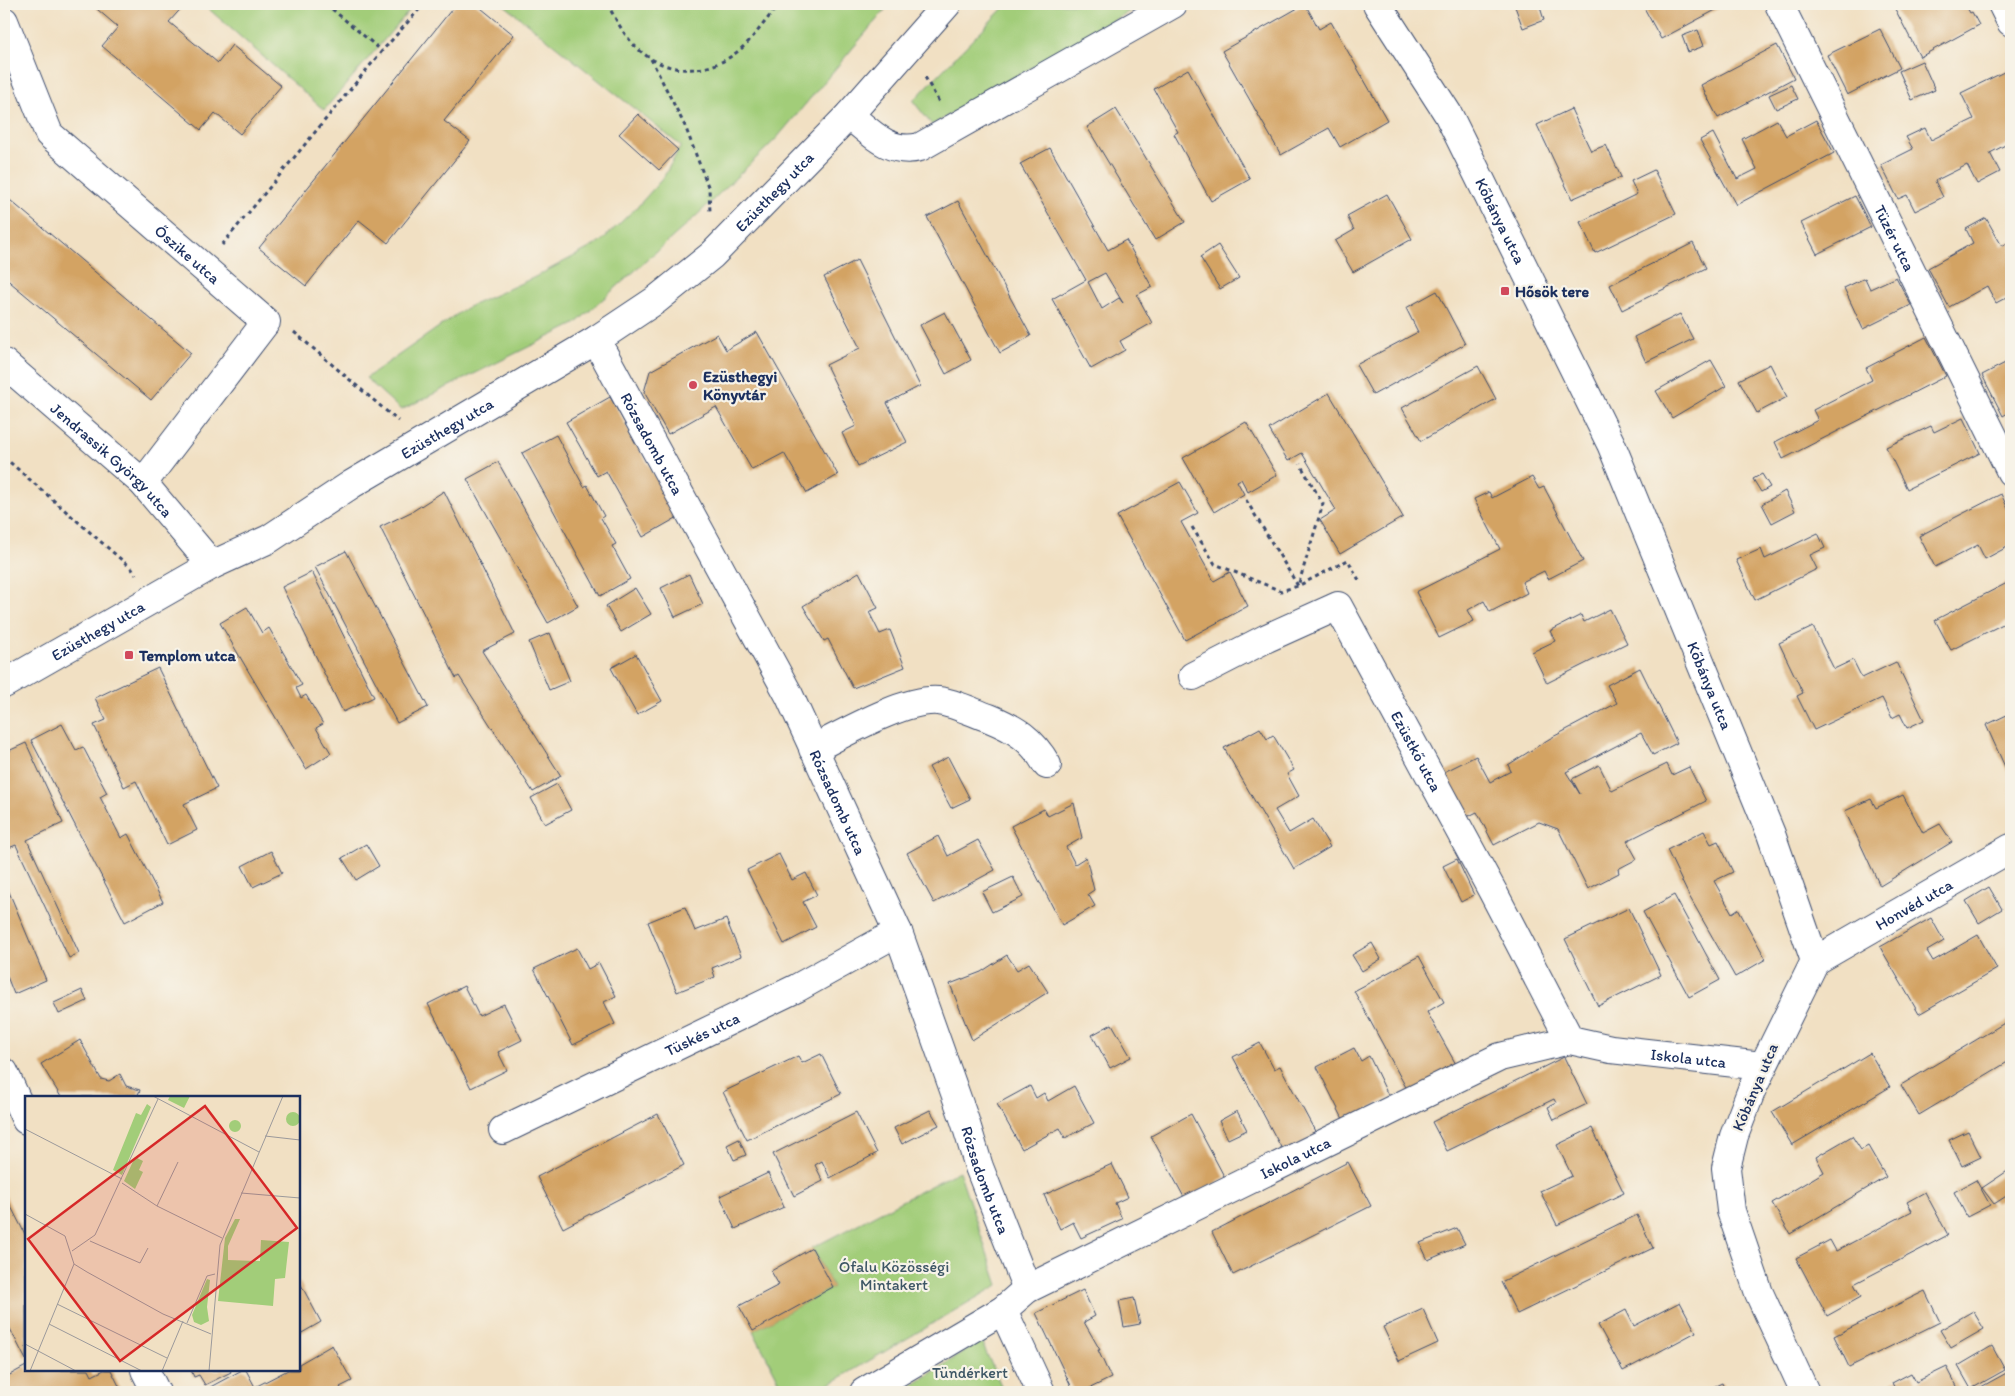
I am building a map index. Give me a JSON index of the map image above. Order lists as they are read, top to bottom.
{
  "streets": {
    "street": [
      "Ezüsthegy utca",
      "Kőbánya utca",
      "Tüzér utca",
      "Őszike utca",
      "Rózsadomb utca",
      "Jendrassik György utca",
      "Ezüstkő utca",
      "Honvéd utca",
      "Tüskés utca",
      "Iskola utca"
    ]
  },
  "crossings": [
    ["Ezüsthegy utca", "Rózsadomb utca"],
    ["Ezüsthegy utca", "Jendrassik György utca"],
    ["Kőbánya utca", "Honvéd utca"],
    ["Kőbánya utca", "Iskola utca"],
    ["Rózsadomb utca", "Tüskés utca"],
    ["Rózsadomb utca", "Iskola utca"],
    ["Ezüstkő utca", "Iskola utca"]
  ],
  "parks": ["Ófalu Közösségi Mintakert", "Tündérkert"],
  "places": {
    "transit": ["Hősök tere", "Templom utca"],
    "other": ["Ezüsthegyi Könyvtár"]
  }
}
